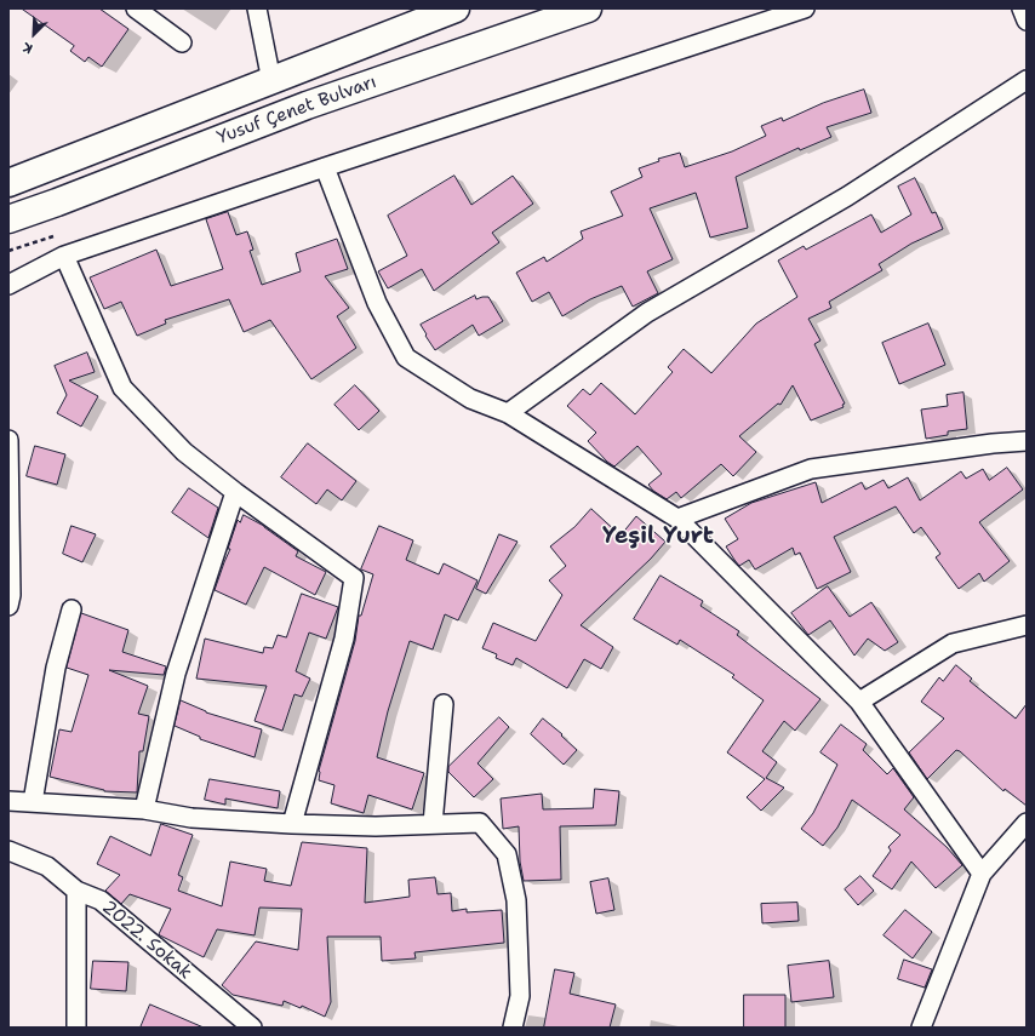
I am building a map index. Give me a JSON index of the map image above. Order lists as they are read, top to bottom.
{
  "streets": {
    "highway": ["Yusuf Çenet Bulvarı"],
    "street": ["2022. Sokak"]
  },
  "districts": ["Yeşil Yurt"],
  "north": "bottom left"
}
